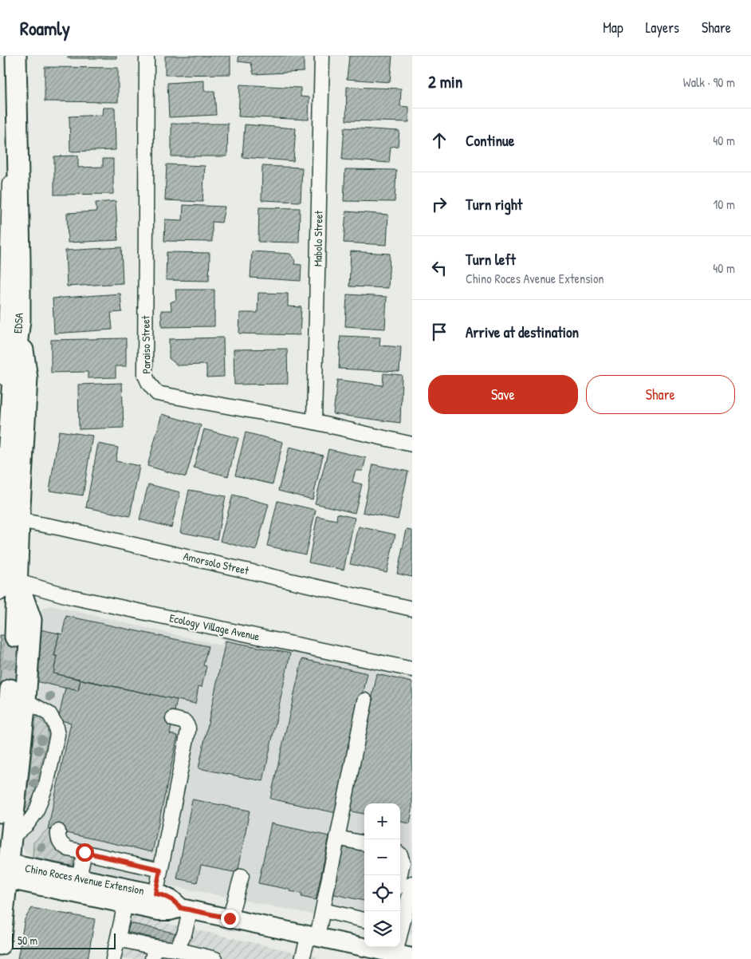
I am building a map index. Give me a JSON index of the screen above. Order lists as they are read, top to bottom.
{
  "streets": {
    "highway": ["EDSA"],
    "main road": ["Chino Roces Avenue Extension"],
    "street": [
      "Mabolo Street",
      "Paraiso Street",
      "Amorsolo Street",
      "Ecology Village Avenue"
    ]
  },
  "crossings": [
    ["Mabolo Street", "Paraiso Street"],
    ["EDSA", "Ecology Village Avenue"]
  ],
  "scale_bar": "50 m",
  "page": {
    "header": "Roamly",
    "nav": ["Map", "Layers", "Share"],
    "heading": ["2 min", "Walk · 90 m"],
    "list": [
      ["Continue", "40 m"],
      ["Turn right", "10 m"],
      ["Turn left", "Chino Roces Avenue Extension", "40 m"],
      "Arrive at destination"
    ],
    "buttons": ["Save", "Share"],
    "map_buttons": ["+", "−"],
    "scale": "50 m"
  }
}
